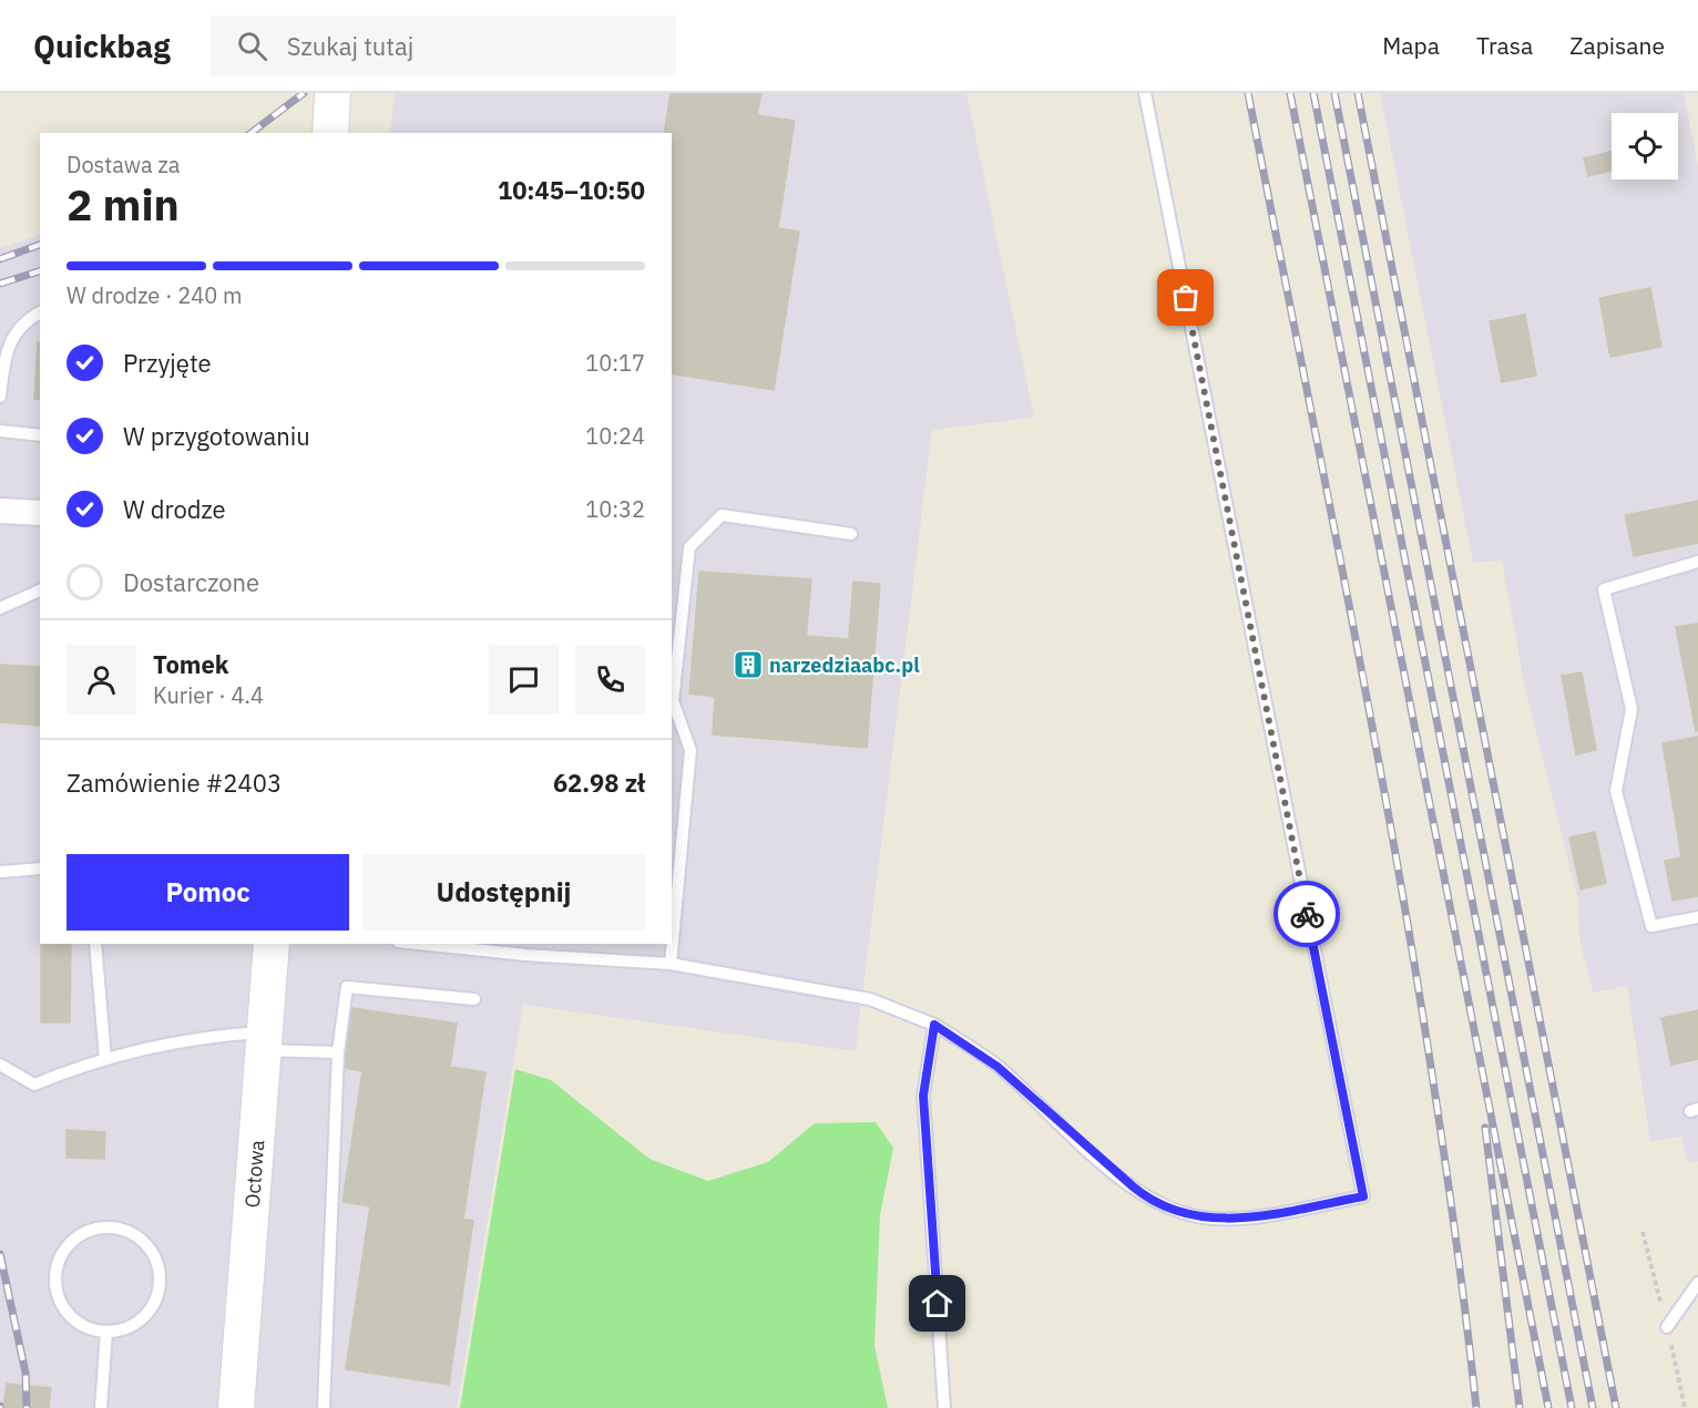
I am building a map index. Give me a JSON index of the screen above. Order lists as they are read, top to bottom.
{
  "streets": {
    "street": ["Octowa"]
  },
  "places": {
    "building": ["narzedziaabc.pl"]
  },
  "page": {
    "header": "Quickbag",
    "search": "Szukaj tutaj",
    "nav": ["Mapa", "Trasa", "Zapisane"],
    "heading": ["2 min", "Dostawa za", "10:45–10:50"],
    "panel": [
      "Tomek",
      "Kurier · 4.4",
      "Zamówienie #2403",
      "62.98 zł"
    ],
    "bar": "W drodze · 240 m",
    "list": [
      ["Przyjęte", "10:17"],
      ["W przygotowaniu", "10:24"],
      ["W drodze", "10:32"],
      "Dostarczone"
    ],
    "buttons": ["Pomoc", "Udostępnij"]
  }
}
